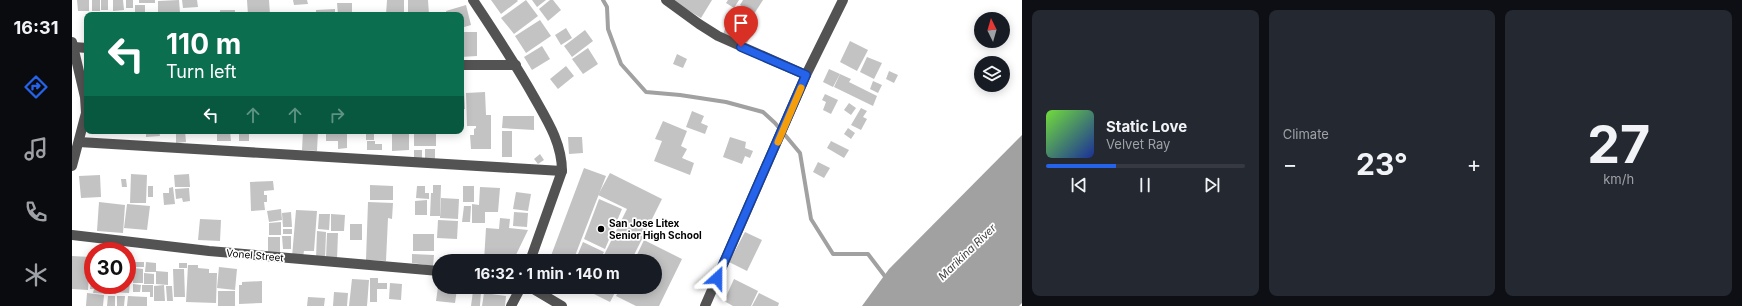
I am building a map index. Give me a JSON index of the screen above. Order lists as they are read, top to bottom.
{
  "streets": {
    "street": ["Vonel Street"]
  },
  "water": ["Marikina River"],
  "places": ["San Jose Litex Senior High School"],
  "north": "top",
  "page": {
    "tabs": "16:31",
    "tile": [
      "Climate",
      ["27", "km/h"]
    ],
    "turn": ["110 m", "Turn left"],
    "song": ["Static Love", "Velvet Ray"],
    "heat": ["−", "23°", "+"],
    "limit": "30",
    "trip": "16:32 · 1 min · 140 m"
  }
}
